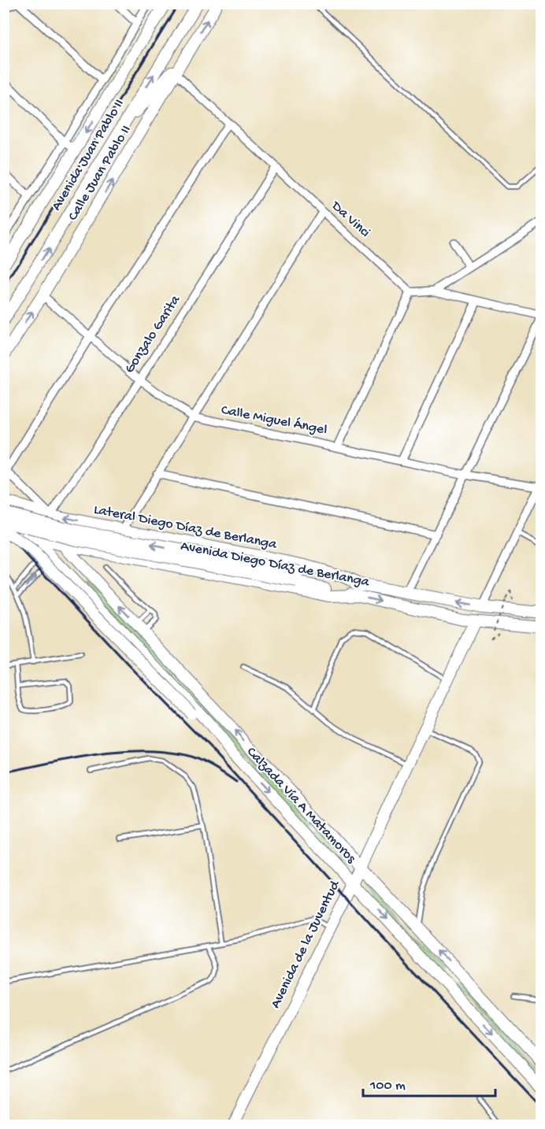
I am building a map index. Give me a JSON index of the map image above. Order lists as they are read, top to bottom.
{
  "streets": {
    "street": [
      "Avenida Juan Pablo II",
      "Calle Juan Pablo II",
      "Da Vinci",
      "Gonzalo Garita",
      "Calle Miguel Ángel",
      "Lateral Diego Díaz de Berlanga",
      "Avenida Diego Díaz de Berlanga",
      "Calzada Vía A Matamoros",
      "Avenida de la Juventud"
    ]
  },
  "crossings": [
    ["Calle Juan Pablo II", "Da Vinci"],
    ["Calle Juan Pablo II", "Calle Miguel Ángel"],
    ["Da Vinci", "Gonzalo Garita"],
    ["Gonzalo Garita", "Calle Miguel Ángel"],
    ["Gonzalo Garita", "Lateral Diego Díaz de Berlanga"],
    ["Gonzalo Garita", "Calzada Vía A Matamoros"],
    ["Lateral Diego Díaz de Berlanga", "Avenida Diego Díaz de Berlanga"],
    ["Lateral Diego Díaz de Berlanga", "Calzada Vía A Matamoros"],
    ["Avenida Diego Díaz de Berlanga", "Avenida de la Juventud"],
    ["Calzada Vía A Matamoros", "Avenida de la Juventud"]
  ],
  "scale_bar": "100 m"
}
